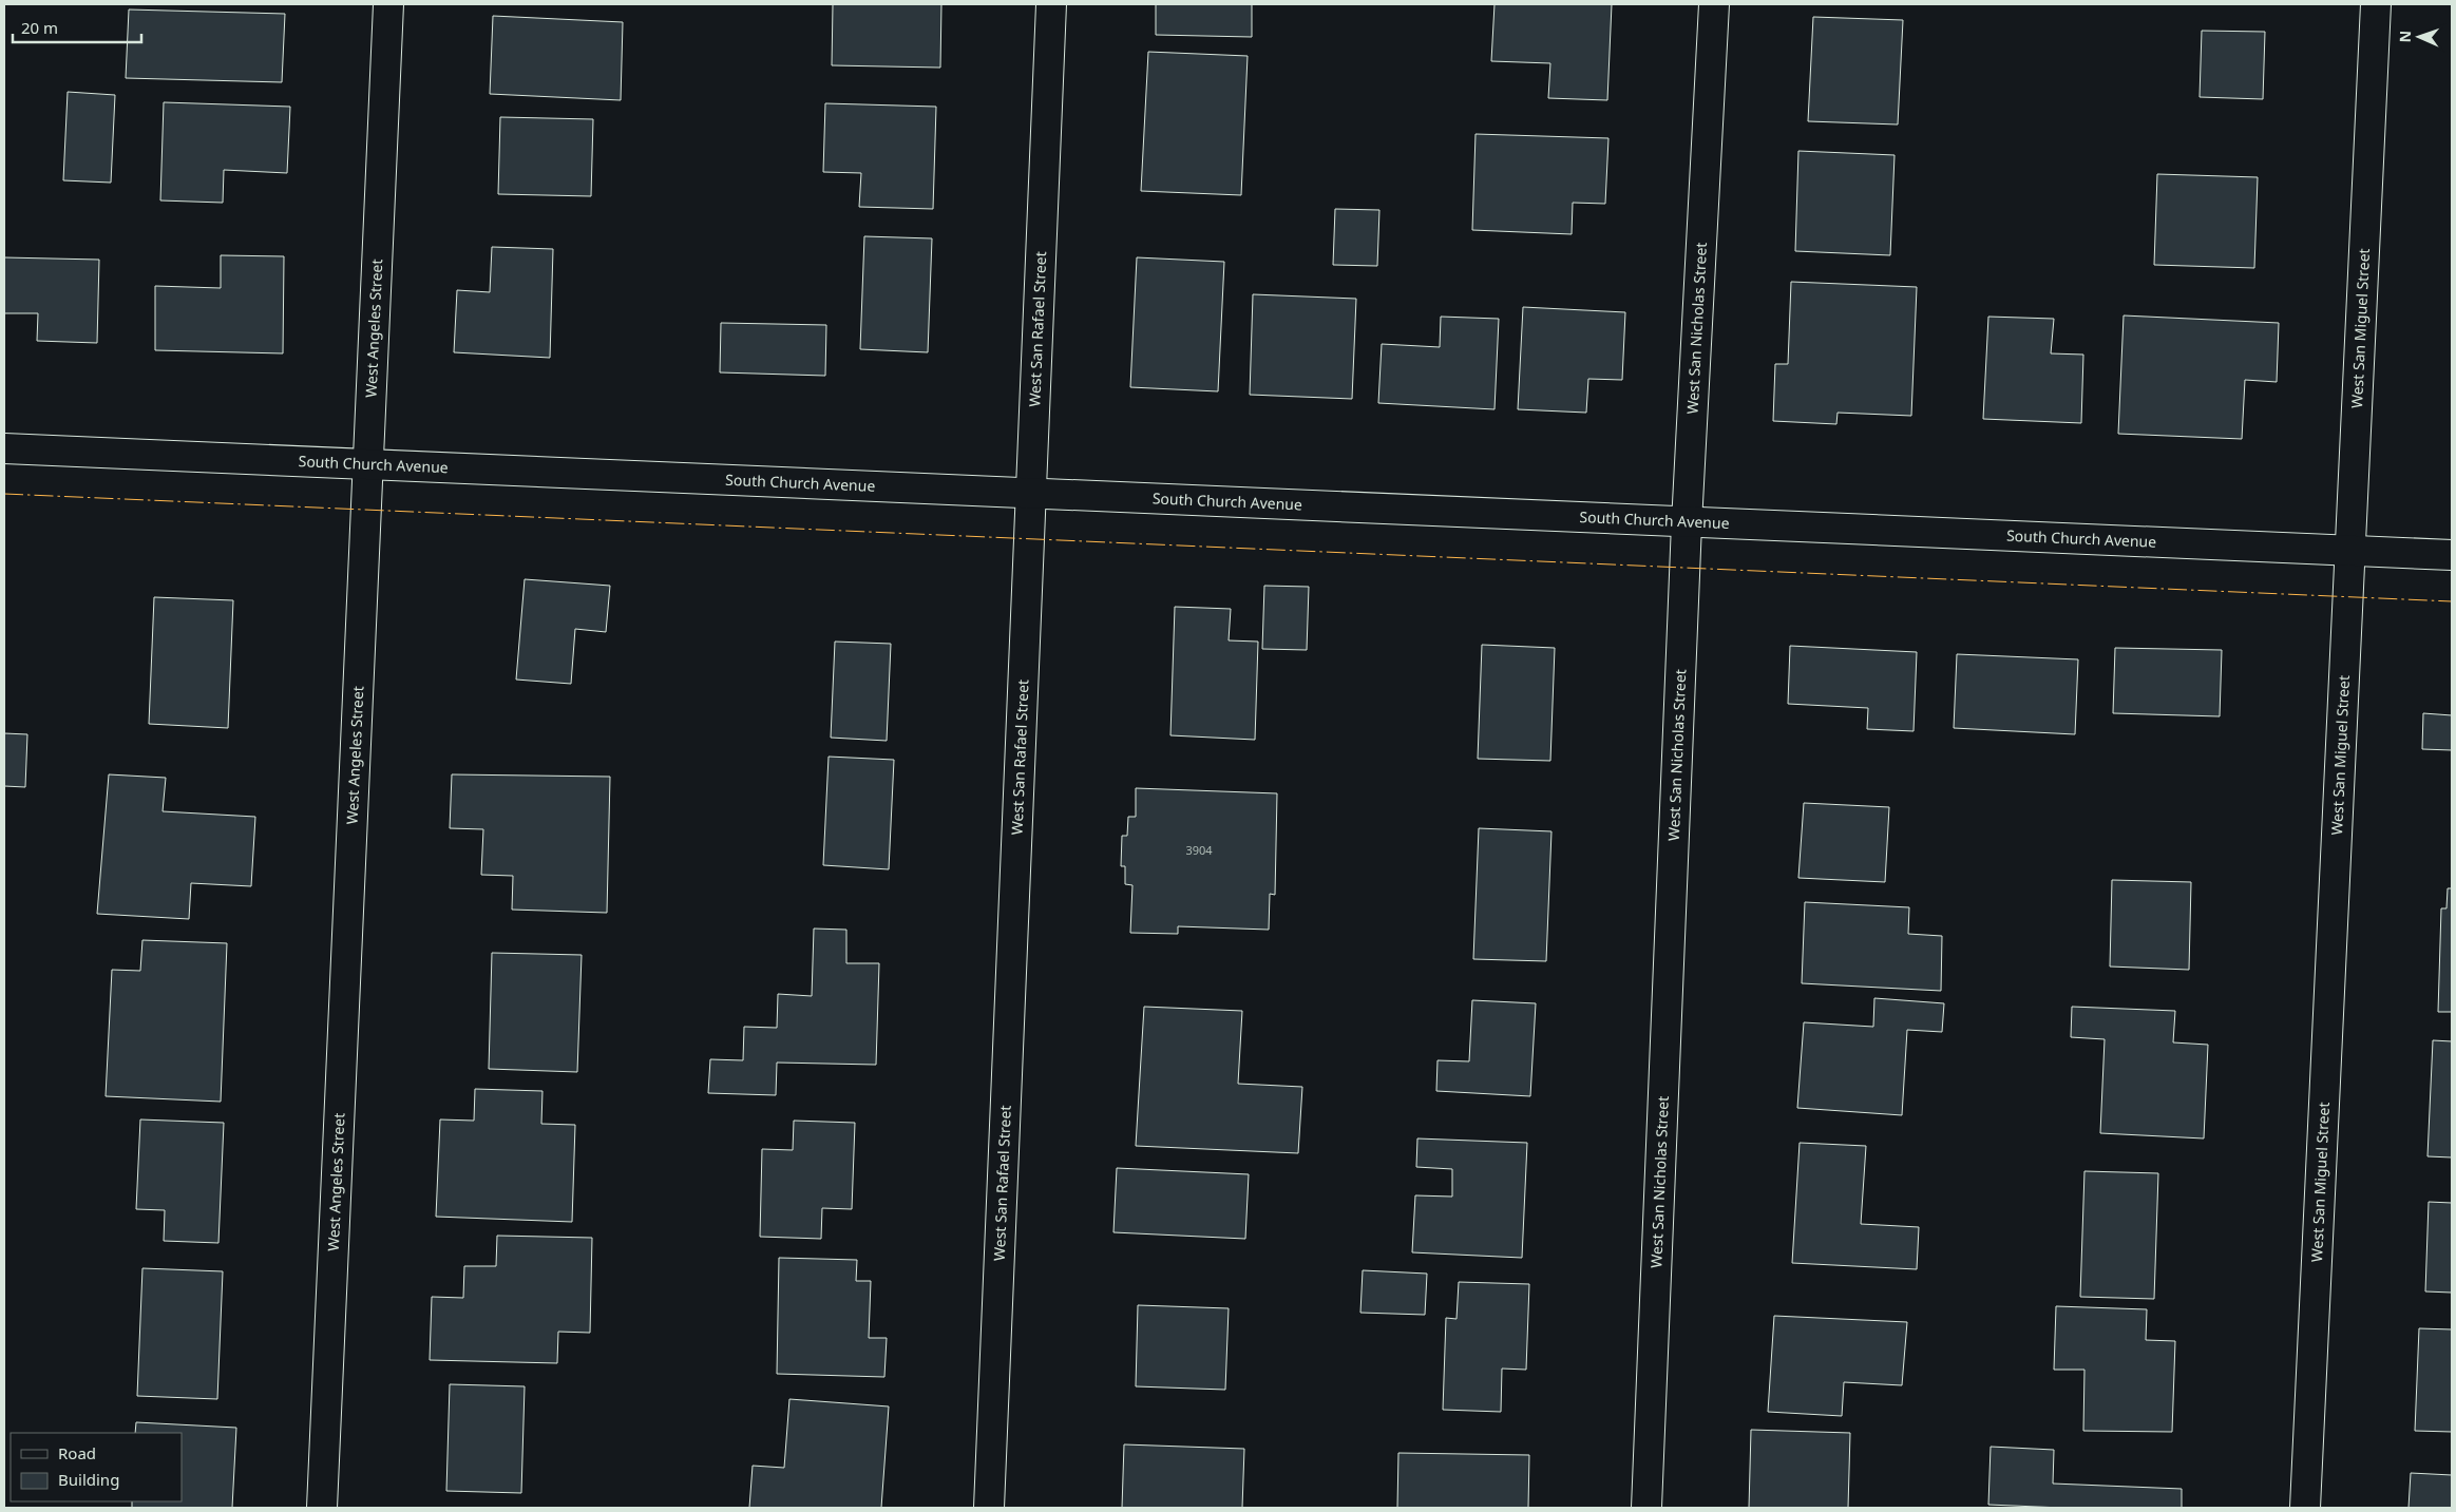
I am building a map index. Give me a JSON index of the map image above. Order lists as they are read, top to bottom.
{
  "streets": {
    "street": [
      "West Angeles Street",
      "West San Rafael Street",
      "West San Nicholas Street",
      "West San Miguel Street",
      "South Church Avenue"
    ]
  },
  "crossings": [
    ["West Angeles Street", "South Church Avenue"],
    ["West San Rafael Street", "South Church Avenue"],
    ["West San Nicholas Street", "South Church Avenue"],
    ["West San Miguel Street", "South Church Avenue"]
  ],
  "house_numbers": ["3904"],
  "legend": ["Road", "Building"],
  "scale_bar": "20 m",
  "north": "left"
}
